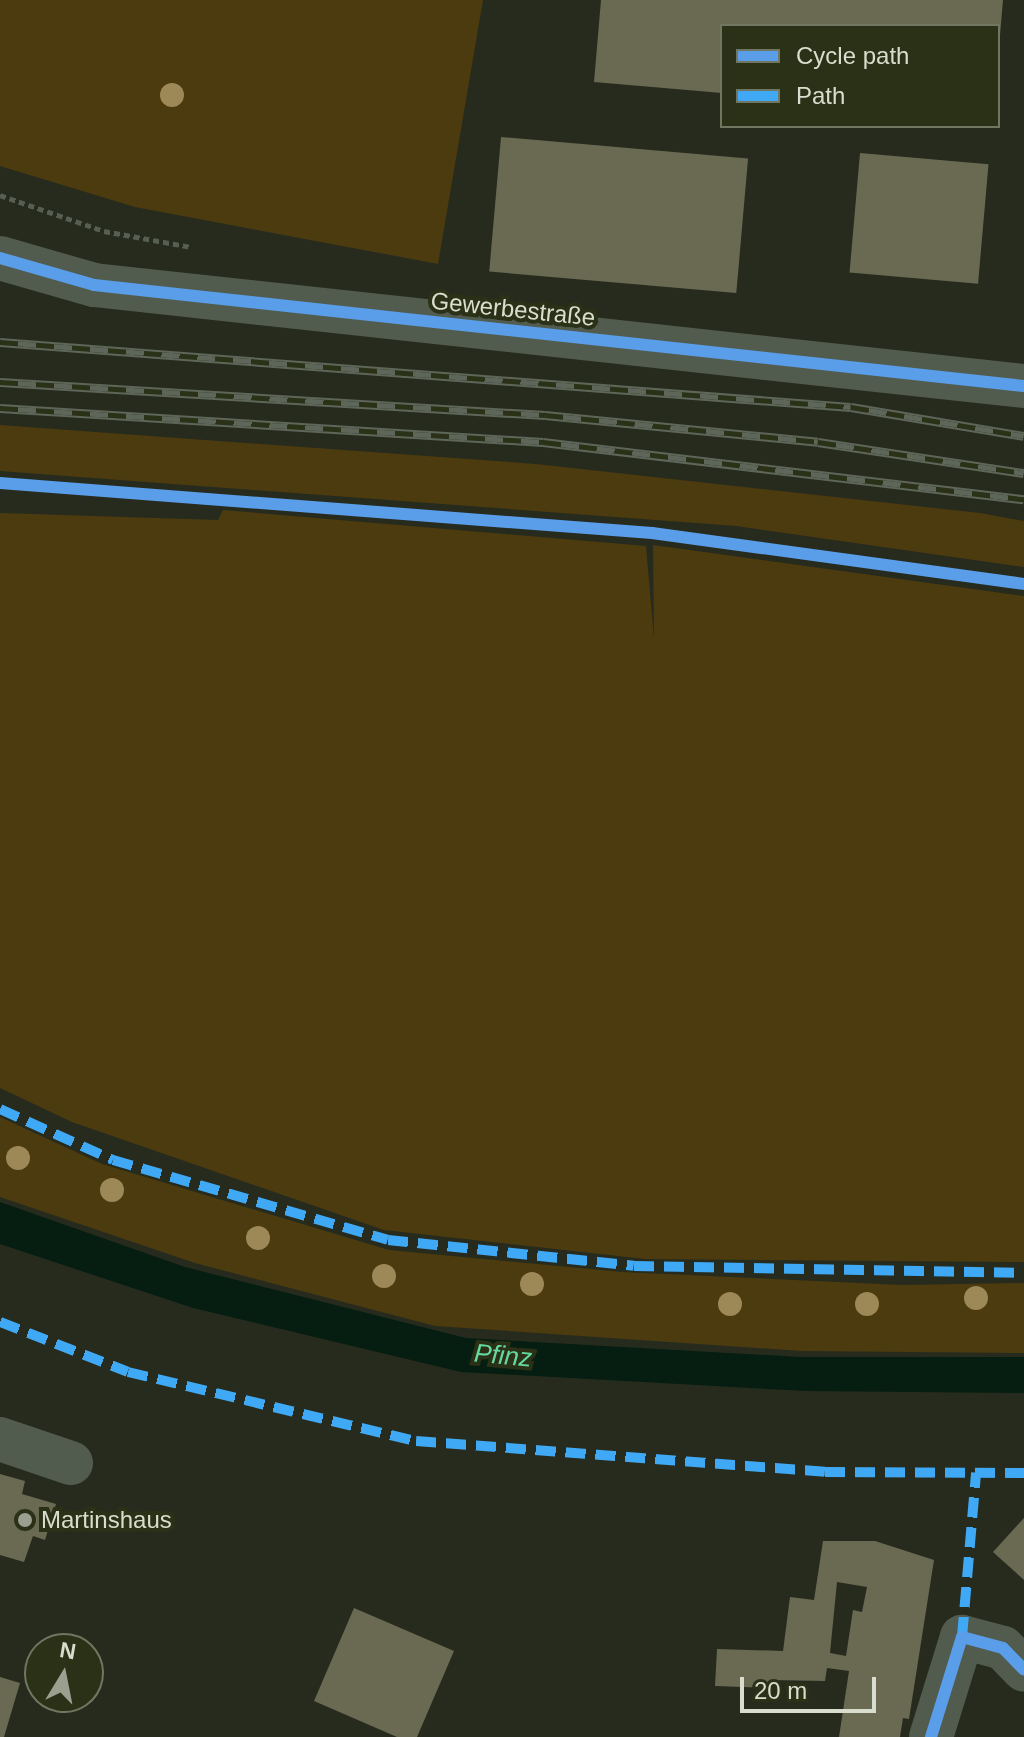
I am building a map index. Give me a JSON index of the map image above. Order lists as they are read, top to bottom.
{
  "streets": {
    "street": ["Gewerbestraße"]
  },
  "water": ["Pfinz"],
  "places": ["Martinshaus"],
  "legend": ["Cycle path", "Path"],
  "scale_bar": "20 m",
  "north": "top"
}
